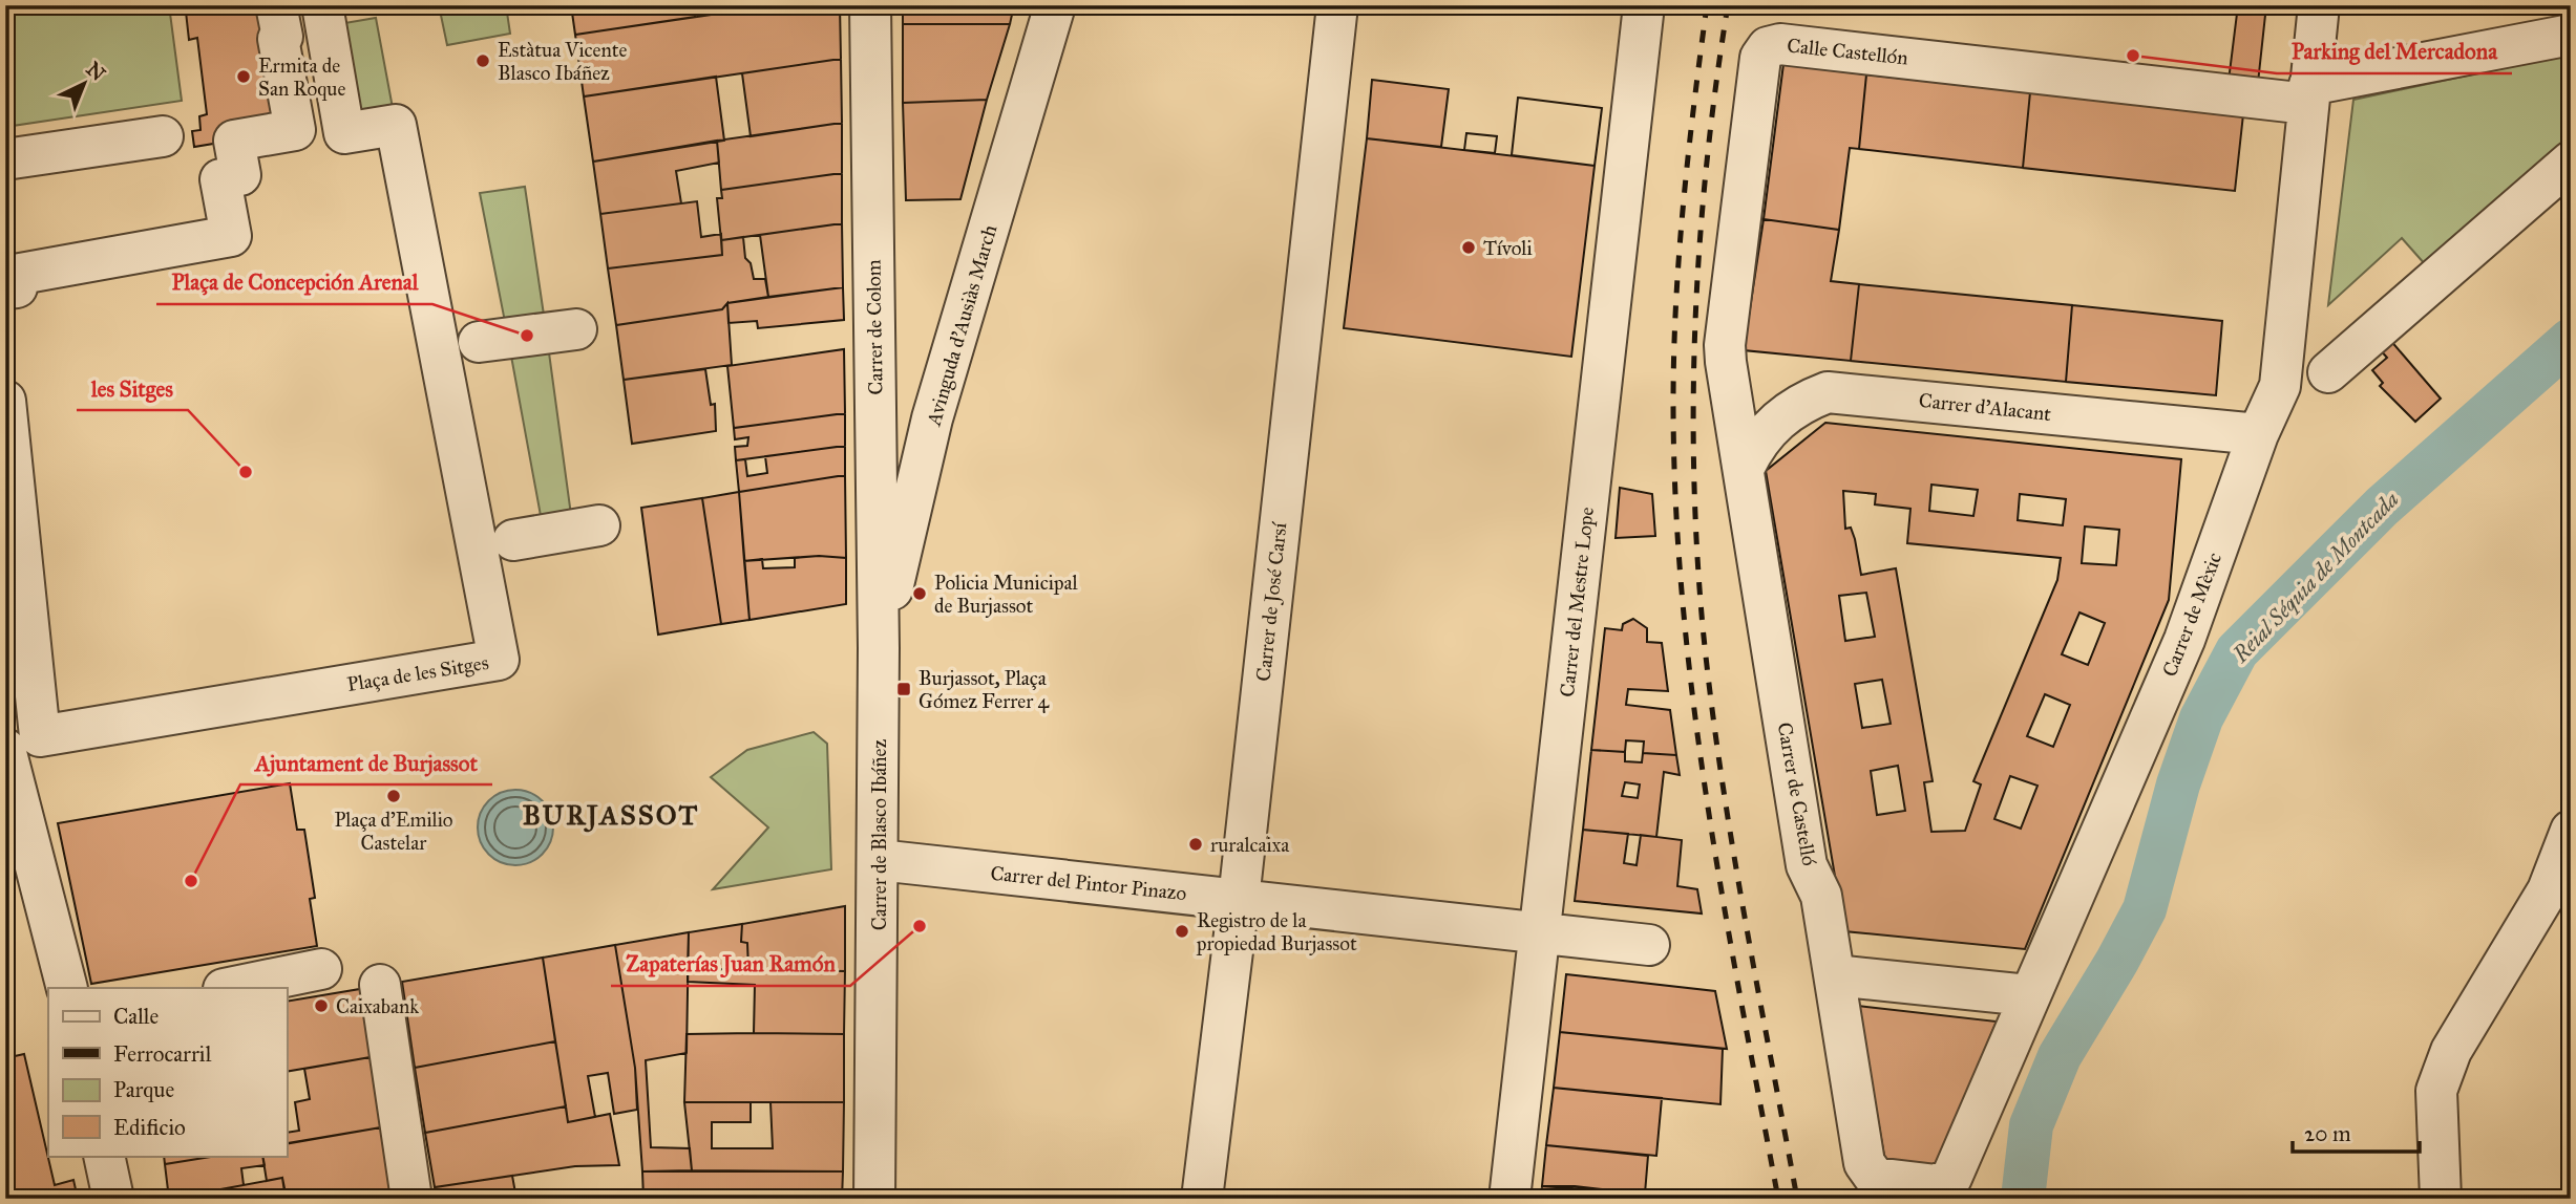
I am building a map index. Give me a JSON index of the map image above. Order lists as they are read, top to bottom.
{
  "streets": {
    "street": [
      "Calle Castellón",
      "Avinguda d'Ausiàs March",
      "Carrer de Colom",
      "Carrer d'Alacant",
      "Carrer de José Carsí",
      "Carrer del Mestre Lope",
      "Carrer de Mèxic",
      "Plaça de les Sitges",
      "Carrer de Castelló",
      "Carrer de Blasco Ibáñez",
      "Carrer del Pintor Pinazo"
    ]
  },
  "crossings": [
    ["Calle Castellón", "Carrer d'Alacant"],
    ["Calle Castellón", "Carrer de Mèxic"],
    ["Calle Castellón", "Carrer de Castelló"],
    ["Avinguda d'Ausiàs March", "Carrer de Colom"],
    ["Avinguda d'Ausiàs March", "Carrer de Blasco Ibáñez"],
    ["Carrer de Colom", "Carrer de Blasco Ibáñez"],
    ["Carrer d'Alacant", "Carrer de Mèxic"],
    ["Carrer d'Alacant", "Carrer de Castelló"],
    ["Carrer de José Carsí", "Carrer del Pintor Pinazo"],
    ["Carrer del Mestre Lope", "Carrer del Pintor Pinazo"],
    ["Carrer de Mèxic", "Carrer de Castelló"],
    ["Carrer de Blasco Ibáñez", "Carrer del Pintor Pinazo"]
  ],
  "districts": ["BURJASSOT"],
  "water": ["Reial Séquia de Montcada"],
  "places": {
    "other": [
      "Parking del Mercadona",
      "Estàtua Vicente Blasco Ibáñez",
      "Ermita de San Roque",
      "Tívoli",
      "Plaça de Concepción Arenal",
      "les Sitges",
      "Policia Municipal de Burjassot",
      "Plaça d'Emilio Castelar",
      "ruralcaixa",
      "Ajuntament de Burjassot",
      "Zapaterías Juan Ramón",
      "Registro de la propiedad Burjassot",
      "Caixabank"
    ],
    "transit": ["Burjassot, Plaça Gómez Ferrer 4"]
  },
  "legend": [
    "Calle",
    "Ferrocarril",
    "Parque",
    "Edificio"
  ],
  "scale_bar": "20 m",
  "north": "top right"
}
